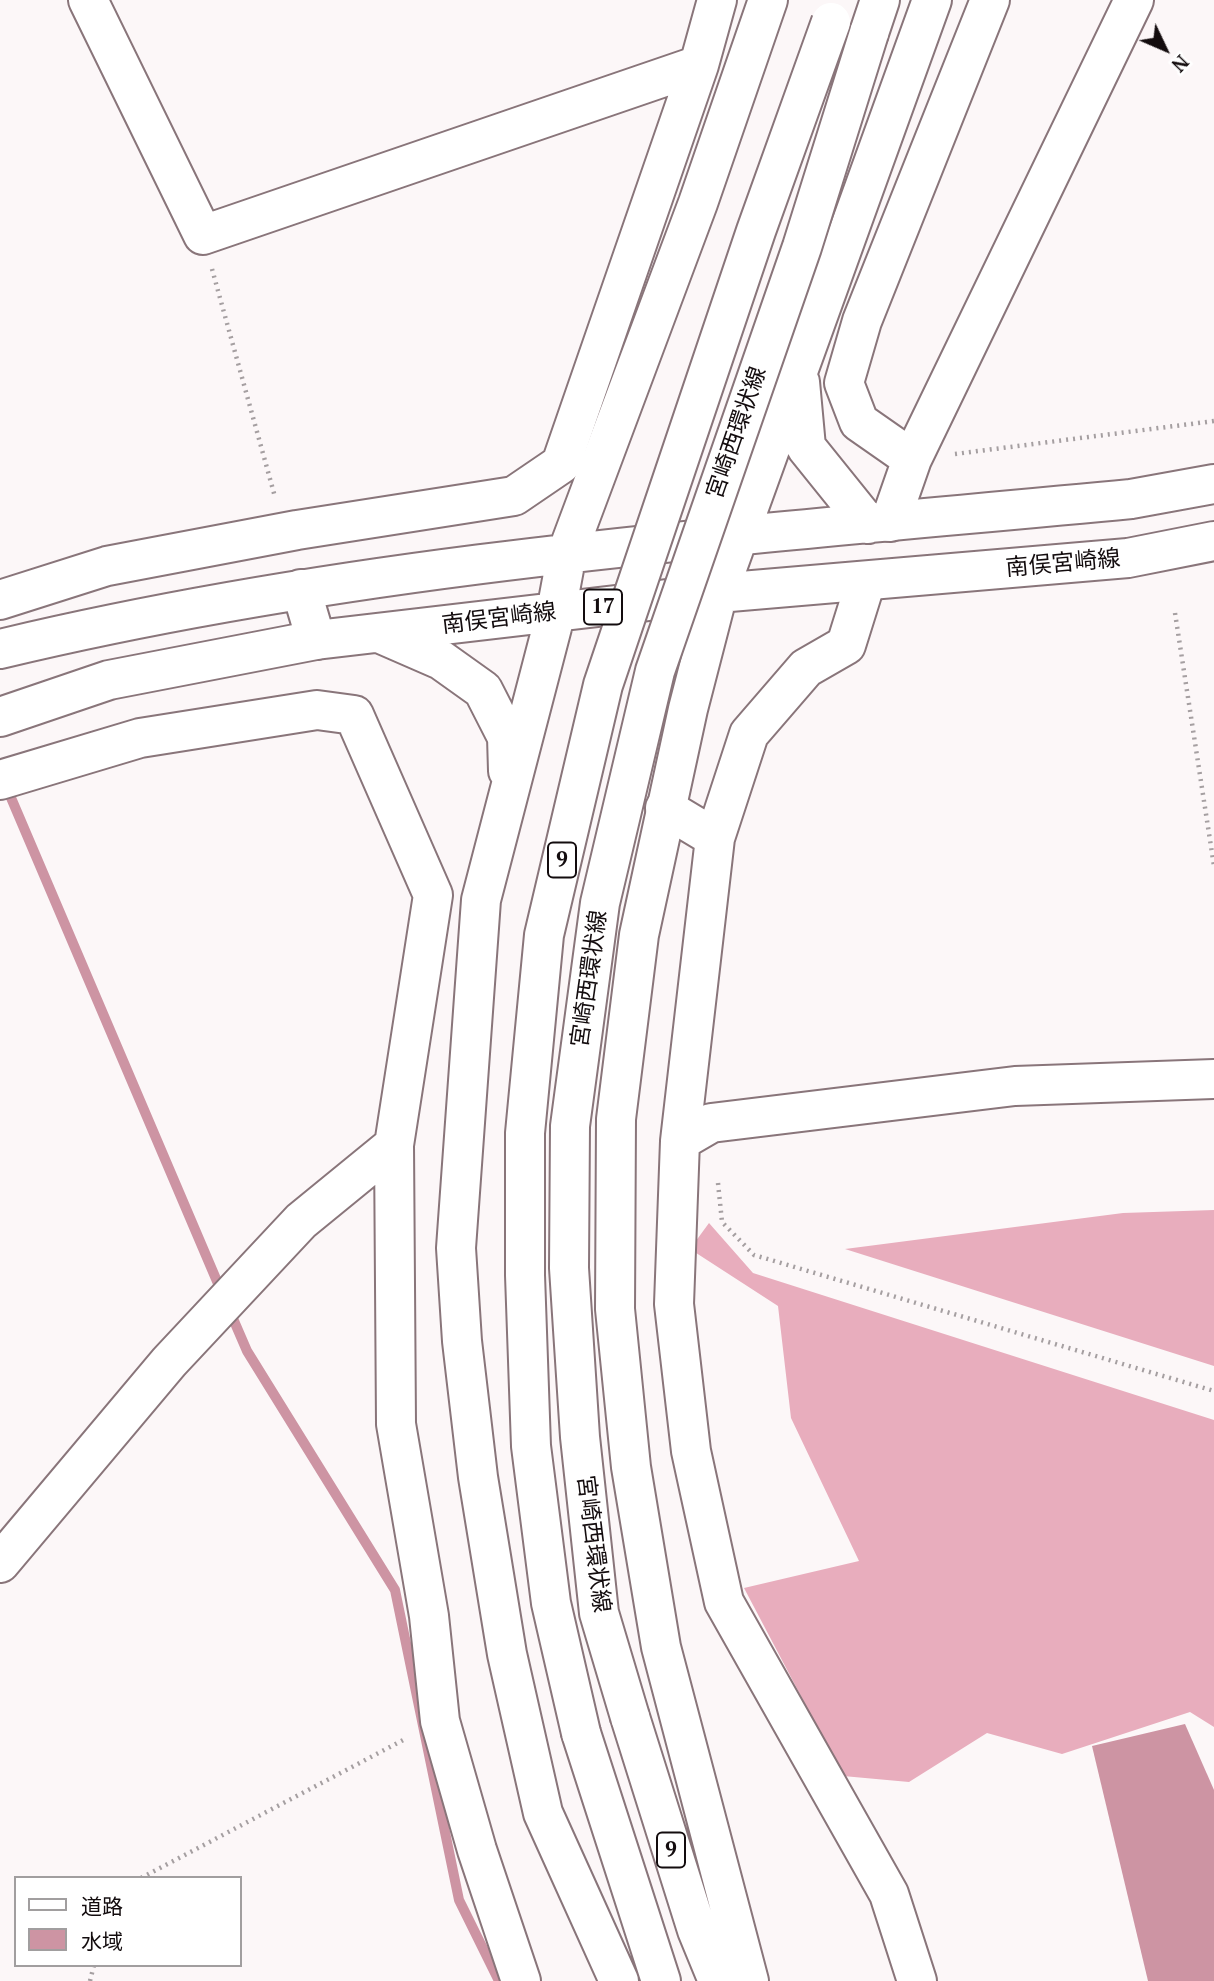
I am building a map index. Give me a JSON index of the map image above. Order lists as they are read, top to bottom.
{
  "streets": {
    "main road": [
      "宮崎西環状線",
      "南俣宮崎線",
      "17",
      "9"
    ]
  },
  "legend": ["道路", "水域"],
  "north": "bottom right"
}
